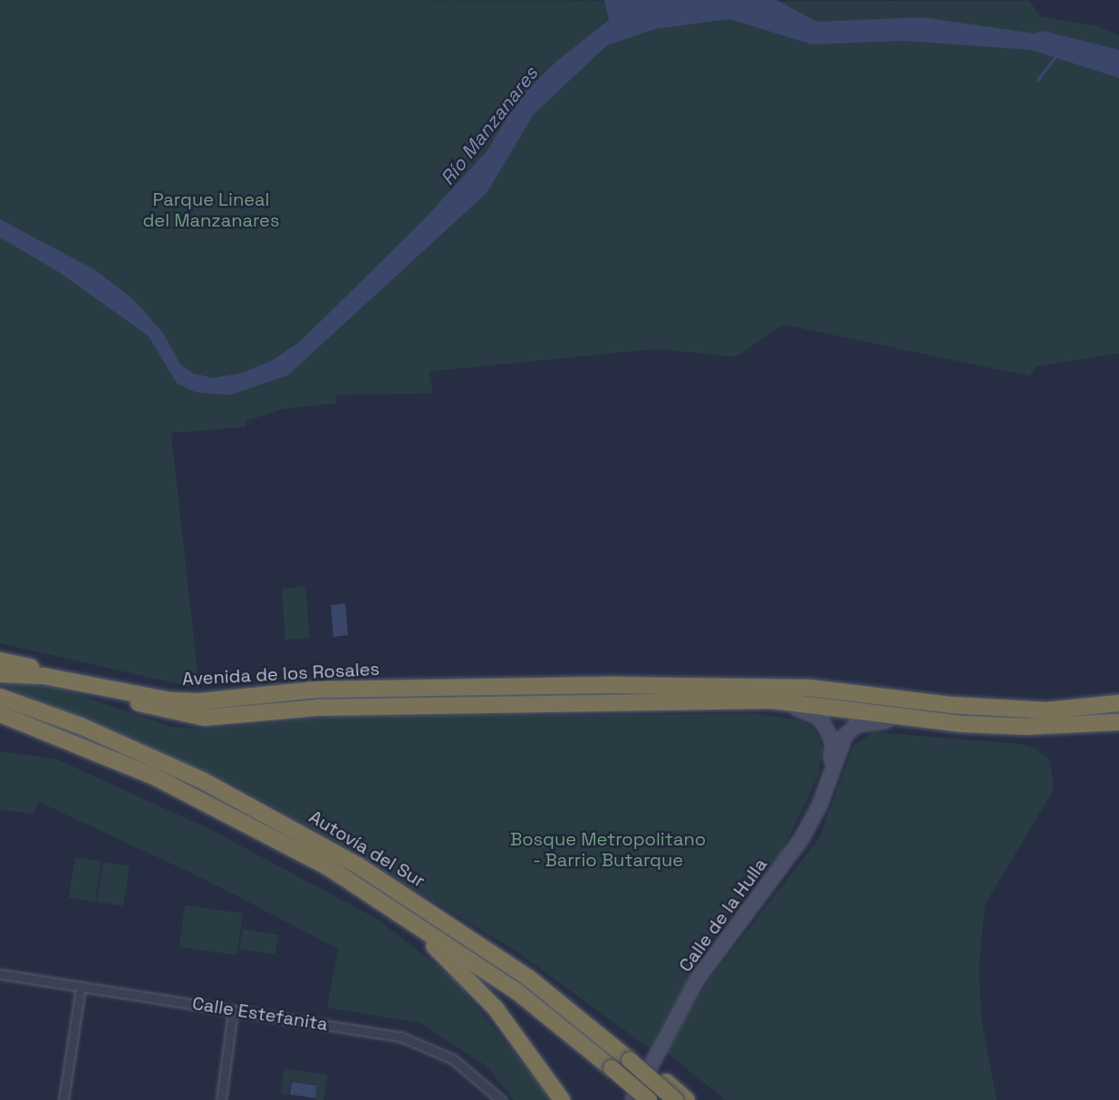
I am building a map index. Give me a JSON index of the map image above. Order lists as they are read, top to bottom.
{
  "streets": {
    "highway": ["Avenida de los Rosales", "Autovía del Sur"],
    "street": ["Calle de la Hulla", "Calle Estefanita"]
  },
  "water": ["Río Manzanares"],
  "parks": ["Parque Lineal del Manzanares", "Bosque Metropolitano - Barrio Butarque"]
}
